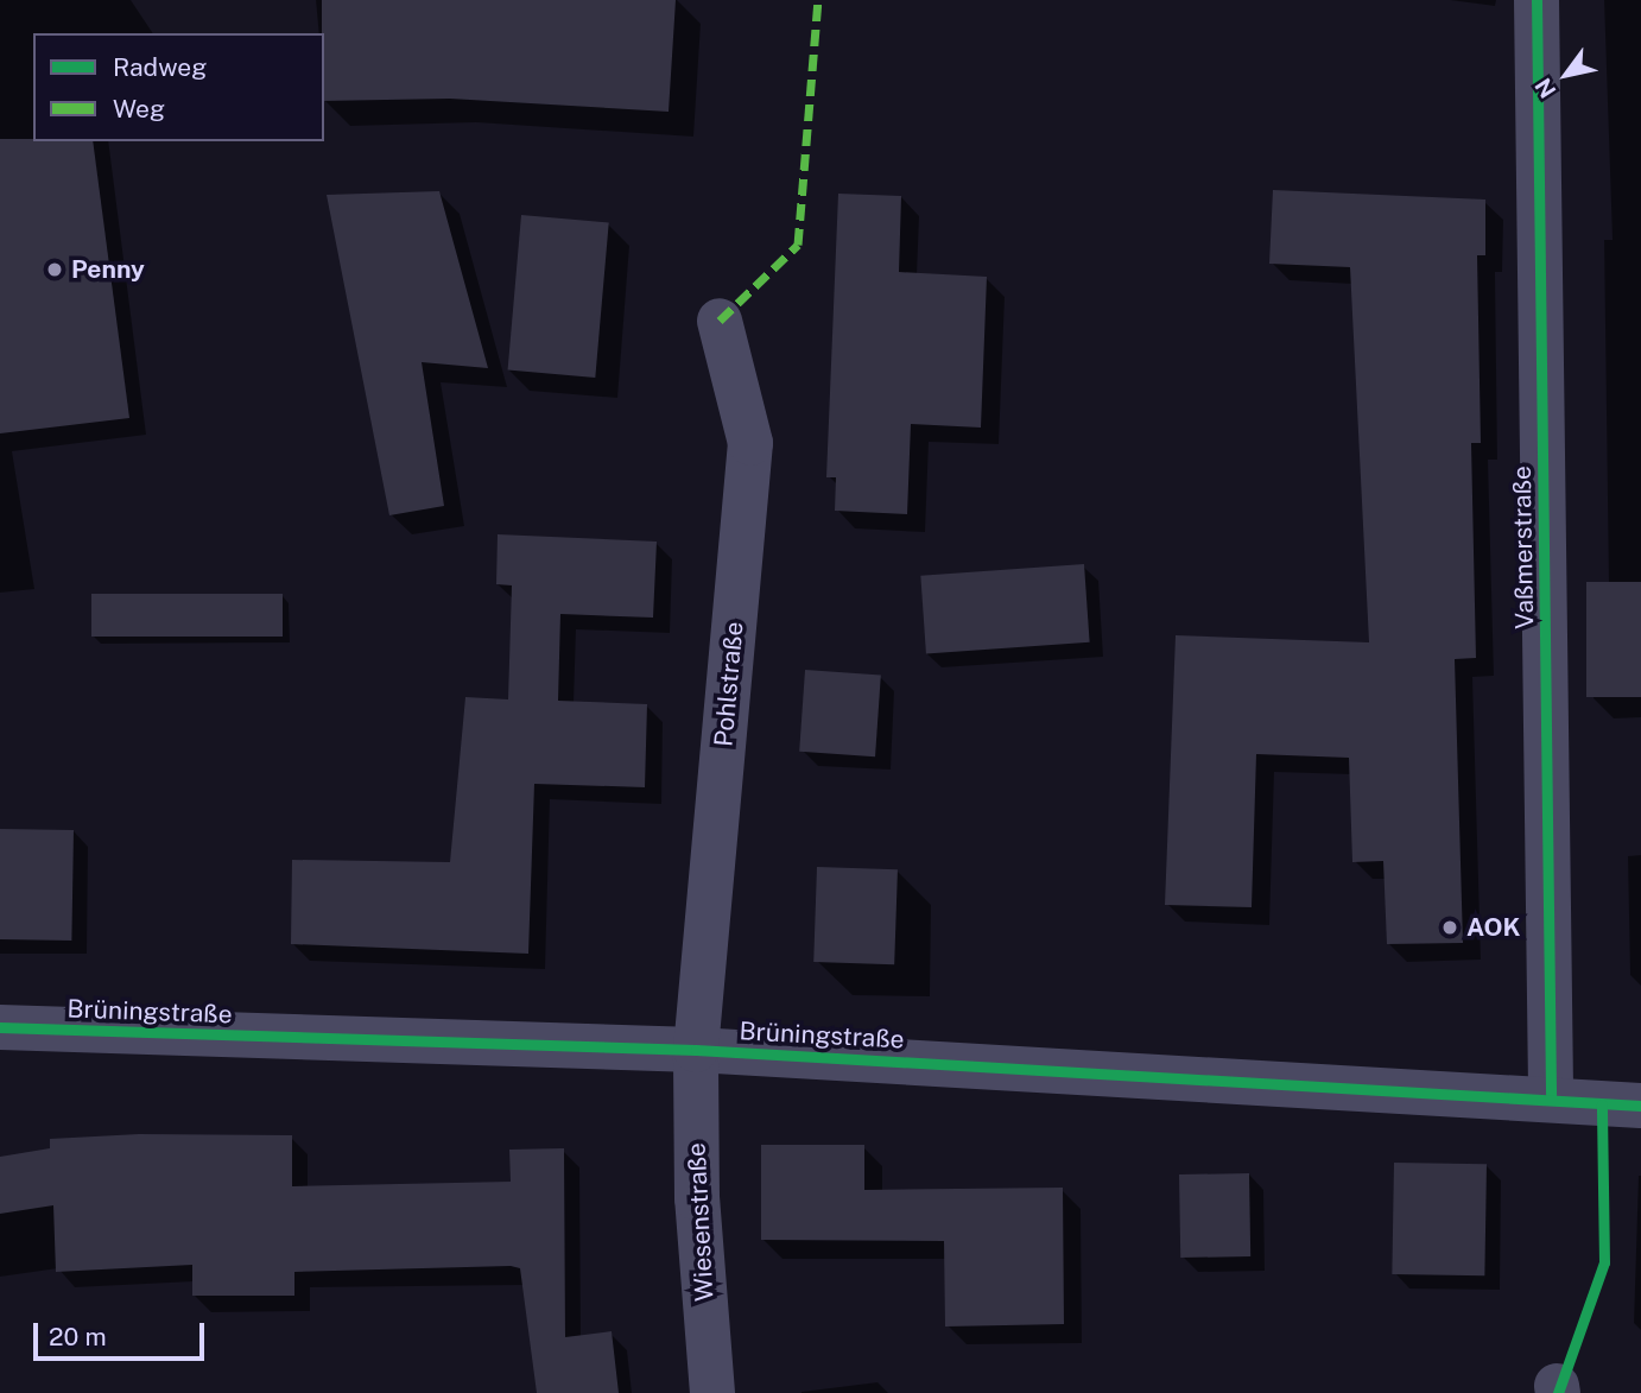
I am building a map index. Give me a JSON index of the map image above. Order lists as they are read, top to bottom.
{
  "streets": {
    "street": [
      "Vaßmerstraße",
      "Pohlstraße",
      "Brüningstraße",
      "Wiesenstraße"
    ]
  },
  "crossings": [
    ["Vaßmerstraße", "Brüningstraße"],
    ["Pohlstraße", "Brüningstraße"],
    ["Pohlstraße", "Wiesenstraße"],
    ["Brüningstraße", "Wiesenstraße"]
  ],
  "places": ["Penny", "AOK"],
  "legend": ["Radweg", "Weg"],
  "scale_bar": "20 m",
  "north": "bottom left"
}
